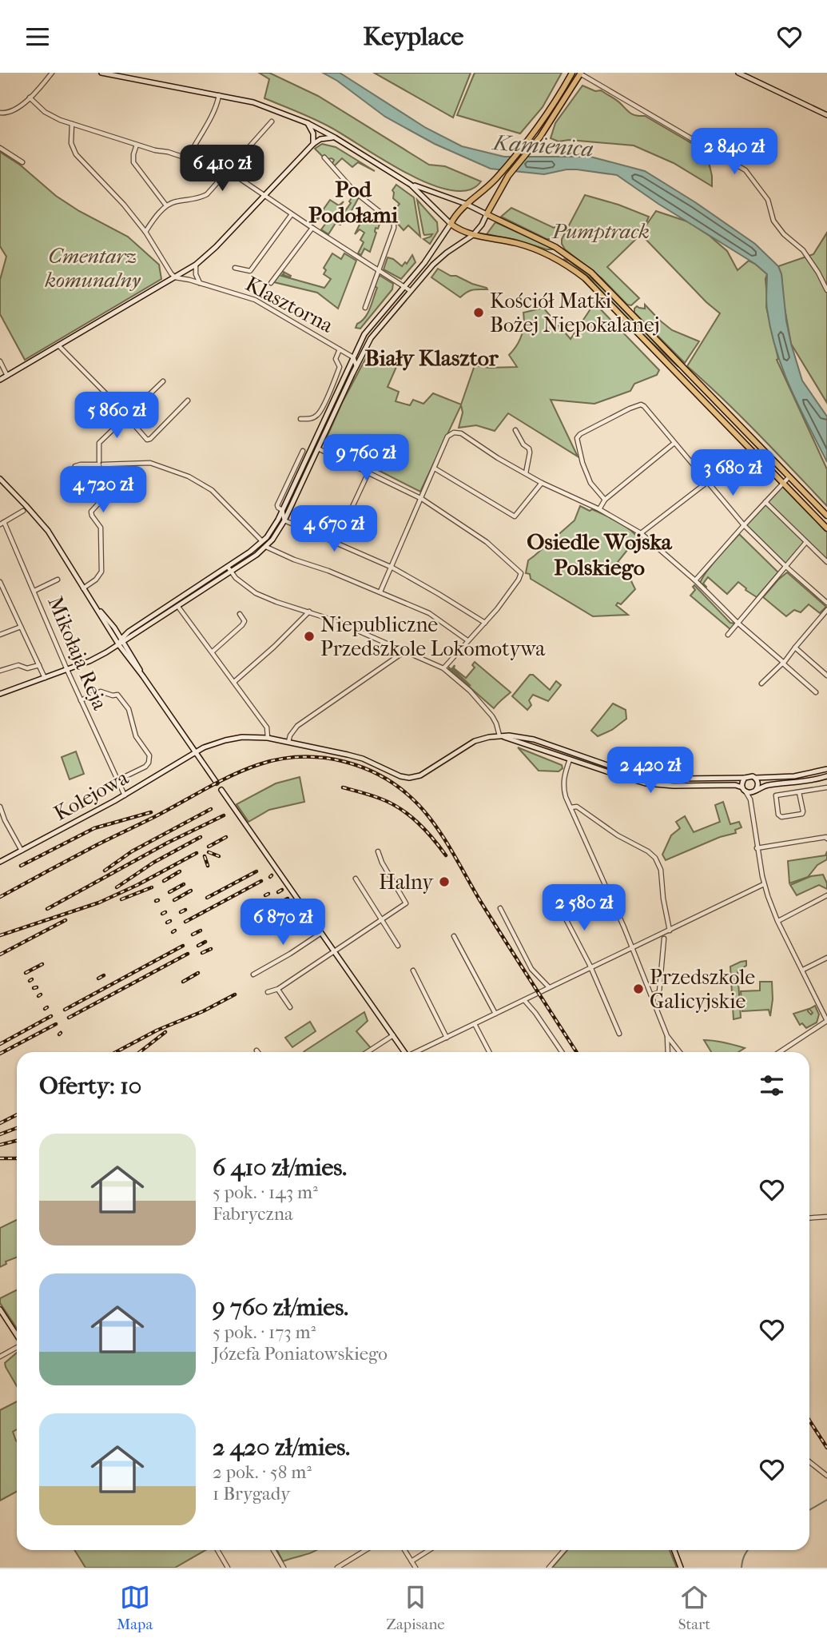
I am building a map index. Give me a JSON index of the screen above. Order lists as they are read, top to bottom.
{
  "streets": {
    "street": ["Klasztorna", "Mikołaja Reja", "Kolejowa"]
  },
  "crossings": [
    ["Mikołaja Reja", "Kolejowa"]
  ],
  "districts": ["Pod Podołami", "Biały Klasztor", "Osiedle Wojska Polskiego"],
  "water": ["Kamienica"],
  "parks": ["Pumptrack", "Cmentarz komunalny"],
  "places": [
    "Kościół Matki Bożej Niepokalanej",
    "Niepubliczne Przedszkole Lokomotywa",
    "Halny",
    "Przedszkole Galicyjskie"
  ],
  "page": {
    "header": "Keyplace",
    "price": [
      "2 840 zł",
      "6 410 zł",
      "5 860 zł",
      "9 760 zł",
      "3 680 zł",
      "4 720 zł",
      "4 670 zł",
      "2 420 zł",
      "2 580 zł",
      "6 870 zł"
    ],
    "heading": "Oferty: 10",
    "list": [
      {
        "name": "6 410 zł/mies.",
        "note": "5 pok. · 143 m² · Fabryczna"
      },
      {
        "name": "9 760 zł/mies.",
        "note": "5 pok. · 173 m² · Józefa Poniatowskiego"
      },
      {
        "name": "2 420 zł/mies.",
        "note": "2 pok. · 58 m² · 1 Brygady"
      }
    ],
    "tabs": ["Mapa", "Zapisane", "Start"]
  }
}
